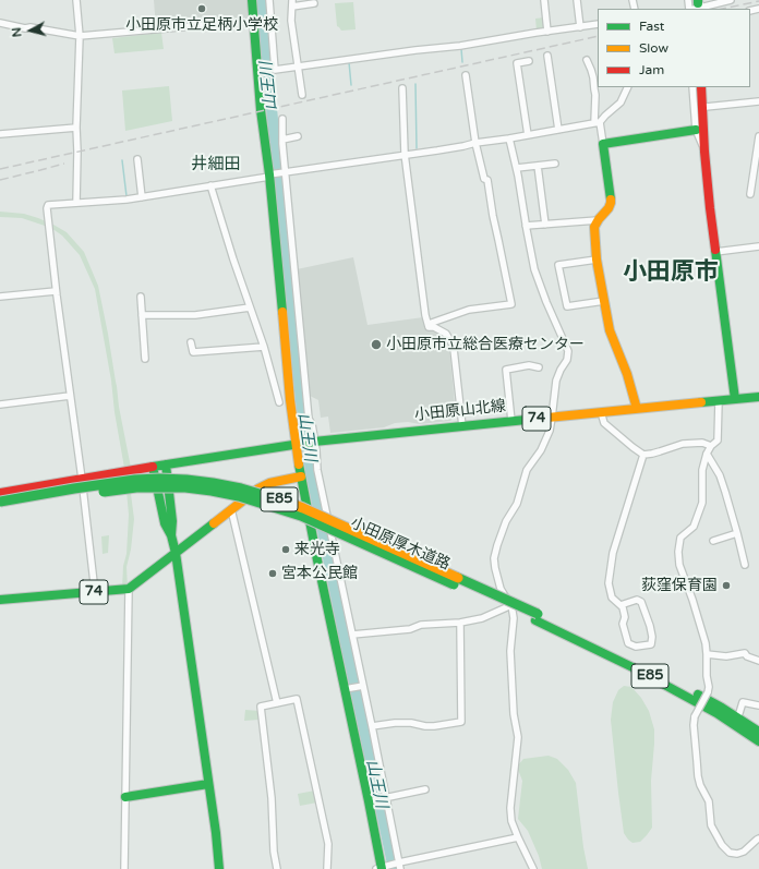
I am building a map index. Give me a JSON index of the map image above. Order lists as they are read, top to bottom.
{
  "streets": {
    "main road": [
      "小田原山北線",
      "74",
      "E85",
      "小田原厚木道路"
    ]
  },
  "districts": ["井細田", "小田原市"],
  "water": ["山王川"],
  "places": [
    "小田原市立足柄小学校",
    "小田原市立総合医療センター",
    "来光寺",
    "宮本公民館",
    "荻窪保育園"
  ],
  "legend": ["Fast", "Slow", "Jam"],
  "north": "left"
}
